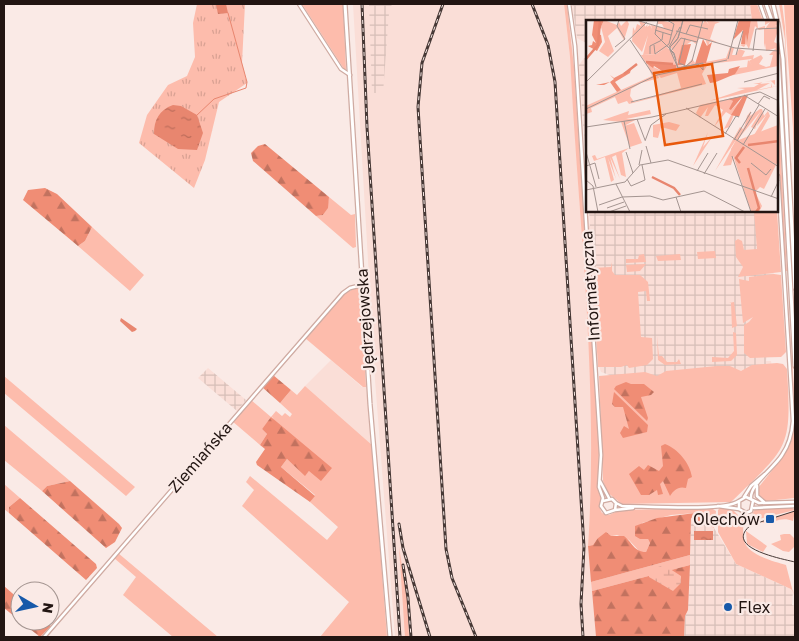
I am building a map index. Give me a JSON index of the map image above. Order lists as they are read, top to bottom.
{
  "streets": {
    "street": ["Informatyczna", "Jędrzejowska", "Ziemiańska"]
  },
  "crossings": [
    ["Jędrzejowska", "Ziemiańska"]
  ],
  "places": {
    "transit": ["Olechów"],
    "other": ["Flex"]
  },
  "north": "right"
}
